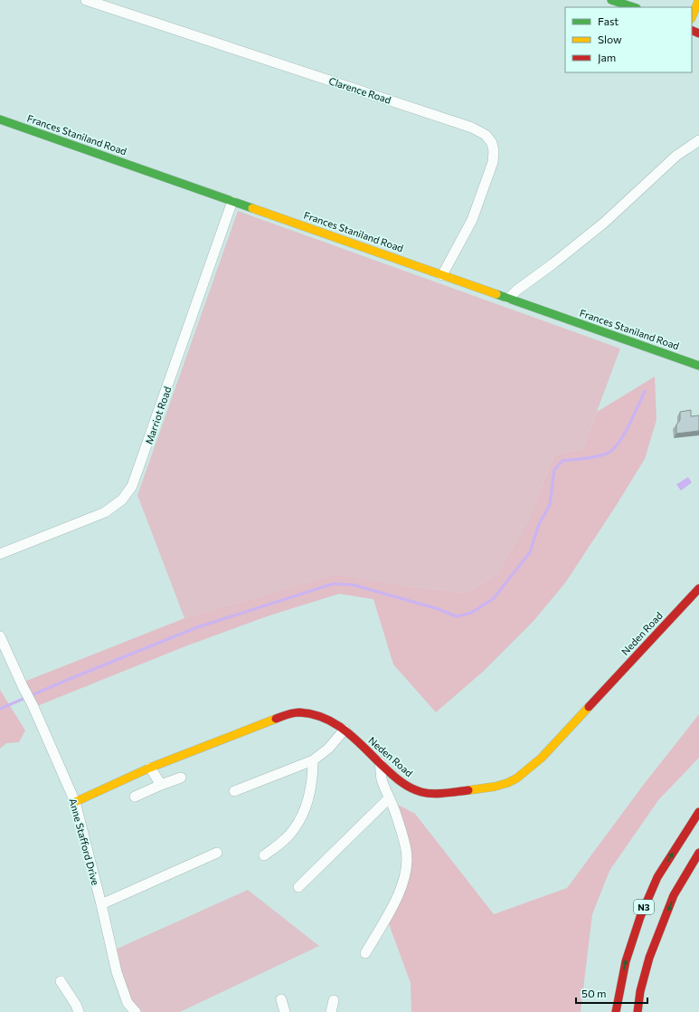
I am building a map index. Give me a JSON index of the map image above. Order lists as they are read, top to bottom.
{
  "streets": {
    "main road": ["Frances Staniland Road", "Neden Road", "N3"],
    "street": ["Clarence Road", "Marriot Road", "Anne Stafford Drive"]
  },
  "crossings": [
    ["Clarence Road", "Frances Staniland Road"],
    ["Frances Staniland Road", "Marriot Road"],
    ["Neden Road", "Anne Stafford Drive"]
  ],
  "legend": ["Fast", "Slow", "Jam"],
  "scale_bar": "50 m"
}
